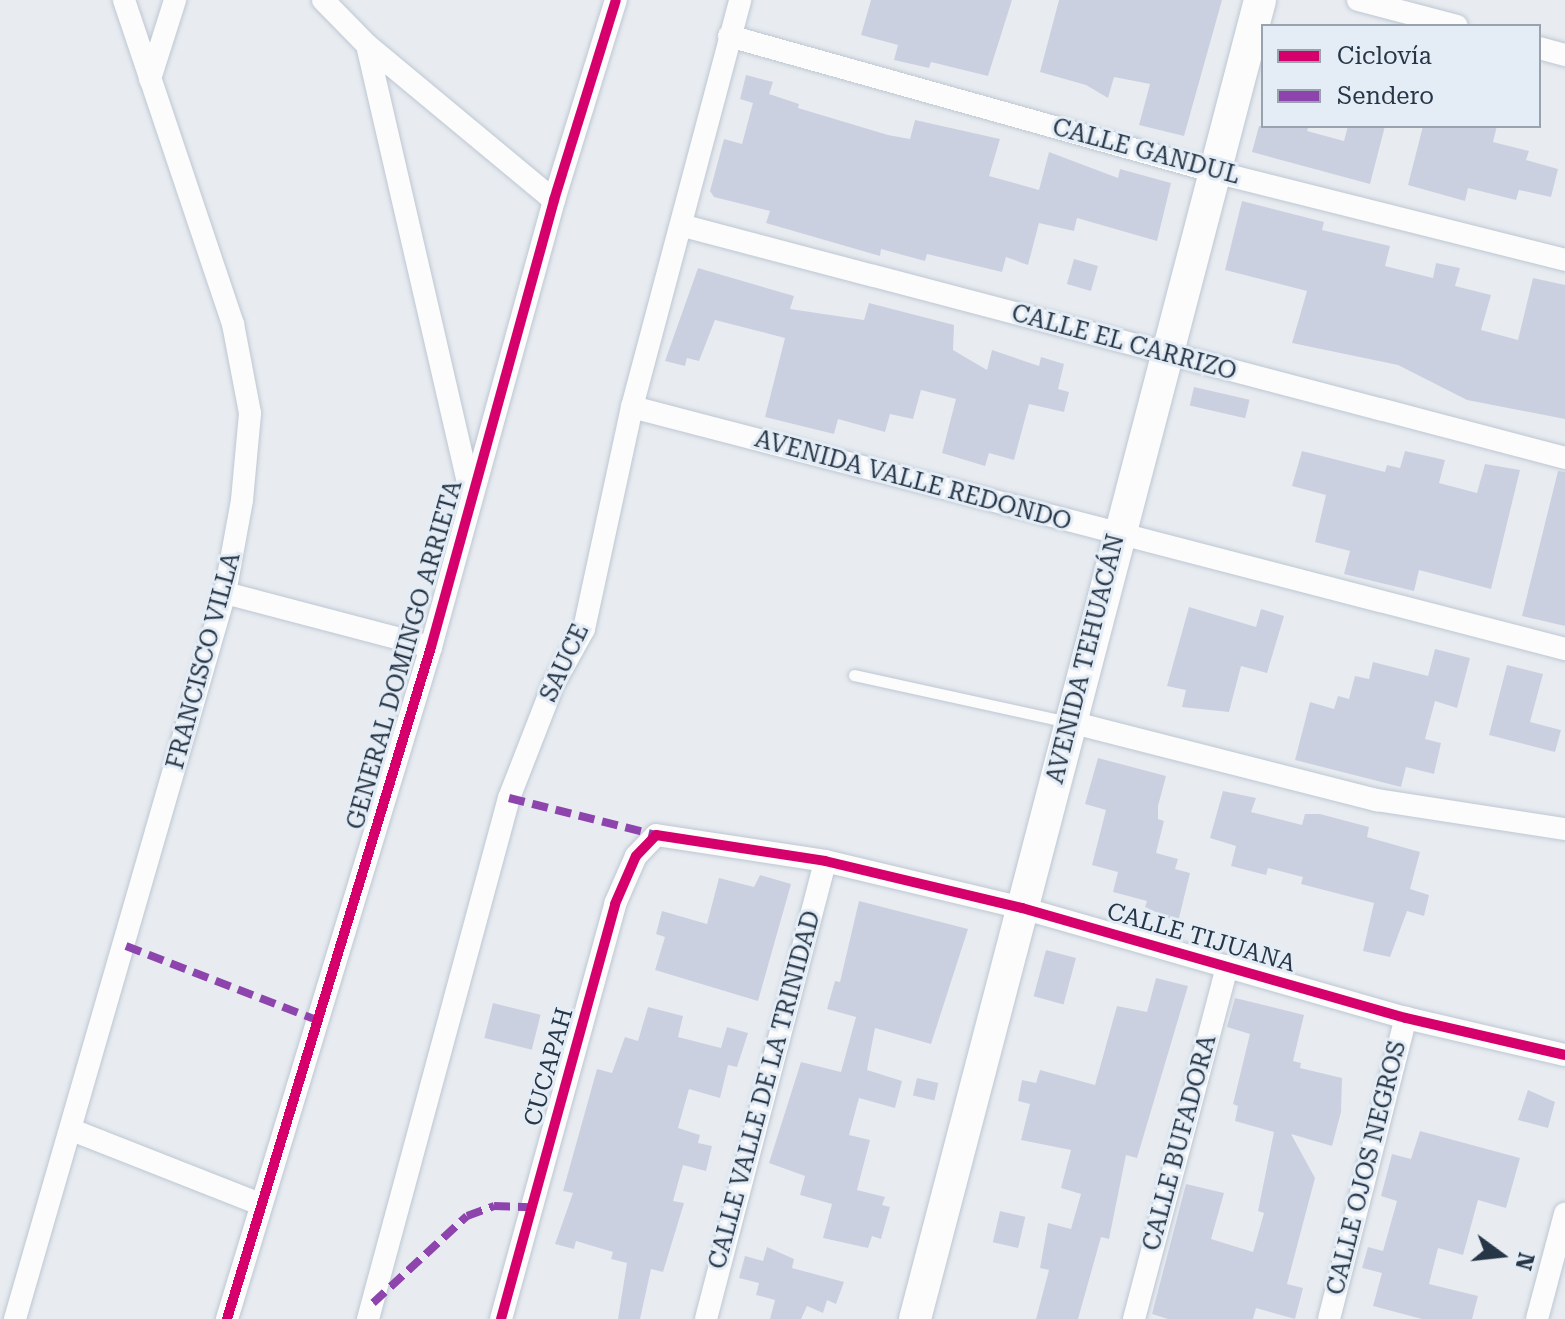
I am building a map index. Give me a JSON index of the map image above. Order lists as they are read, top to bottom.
{
  "streets": {
    "street": [
      "CALLE GANDUL",
      "CALLE EL CARRIZO",
      "AVENIDA VALLE REDONDO",
      "GENERAL DOMINGO ARRIETA",
      "AVENIDA TEHUACÁN",
      "FRANCISCO VILLA",
      "SAUCE",
      "CALLE TIJUANA",
      "CUCAPAH",
      "CALLE VALLE DE LA TRINIDAD",
      "CALLE BUFADORA",
      "CALLE OJOS NEGROS"
    ]
  },
  "crossings": [
    ["CALLE GANDUL", "AVENIDA TEHUACÁN"],
    ["CALLE GANDUL", "SAUCE"],
    ["CALLE EL CARRIZO", "AVENIDA TEHUACÁN"],
    ["CALLE EL CARRIZO", "SAUCE"],
    ["AVENIDA VALLE REDONDO", "AVENIDA TEHUACÁN"],
    ["AVENIDA VALLE REDONDO", "SAUCE"],
    ["AVENIDA TEHUACÁN", "CALLE TIJUANA"],
    ["CALLE TIJUANA", "CUCAPAH"],
    ["CALLE TIJUANA", "CALLE VALLE DE LA TRINIDAD"],
    ["CALLE TIJUANA", "CALLE BUFADORA"],
    ["CALLE TIJUANA", "CALLE OJOS NEGROS"]
  ],
  "legend": ["Ciclovía", "Sendero"],
  "north": "right"
}
